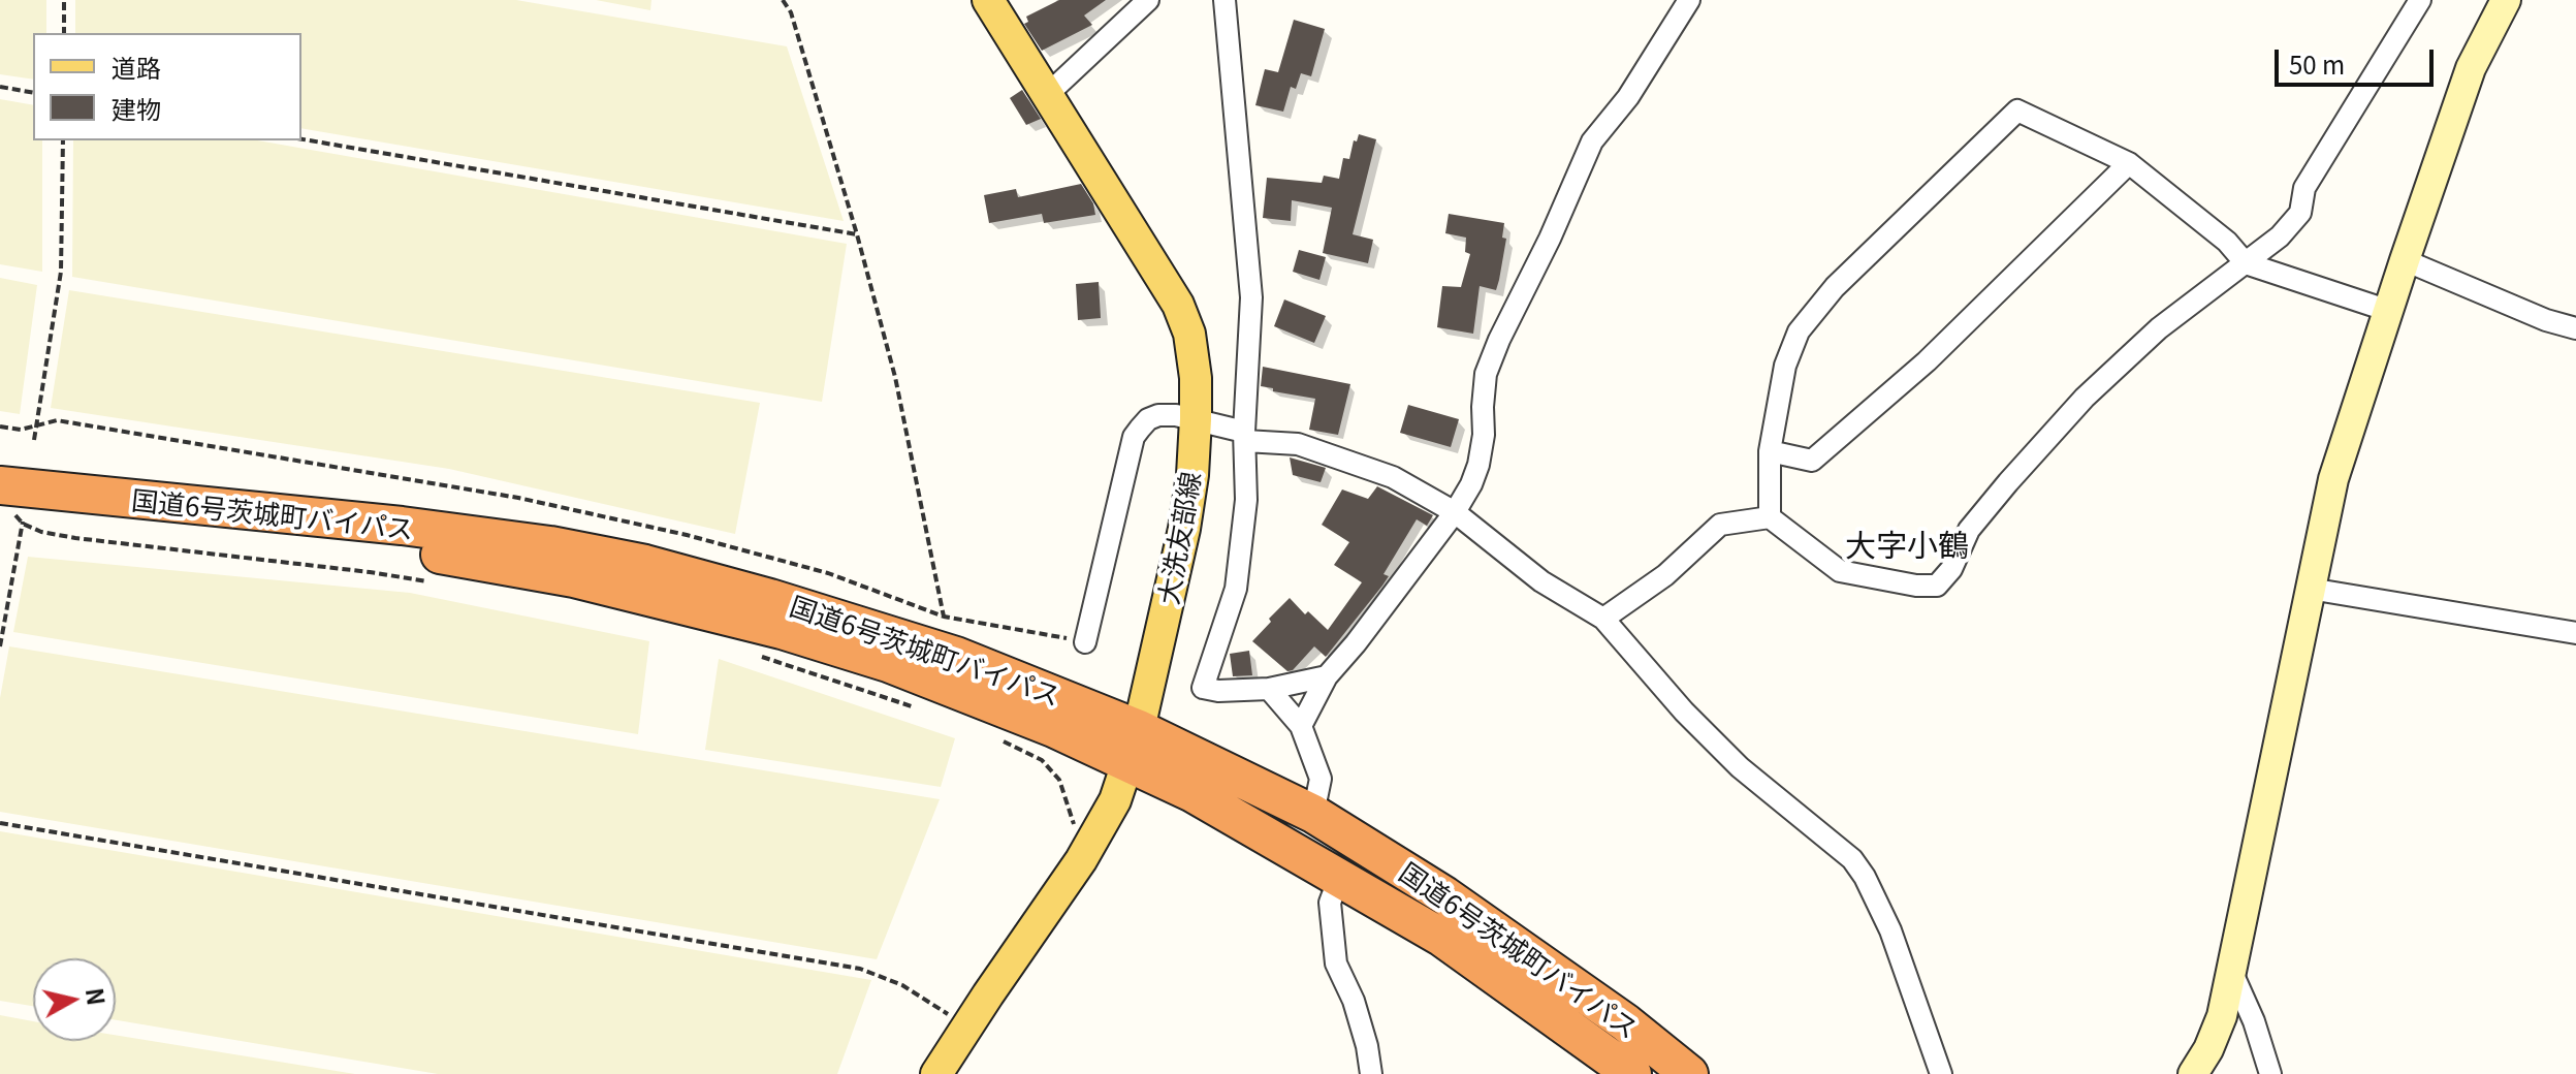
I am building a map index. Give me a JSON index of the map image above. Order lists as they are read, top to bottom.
{
  "streets": {
    "highway": ["国道6号茨城町バイパス"],
    "main road": ["大洗友部線"]
  },
  "crossings": [
    ["国道6号茨城町バイパス", "大洗友部線"]
  ],
  "districts": ["大字小鶴"],
  "legend": ["道路", "建物"],
  "scale_bar": "50 m",
  "north": "right"
}
